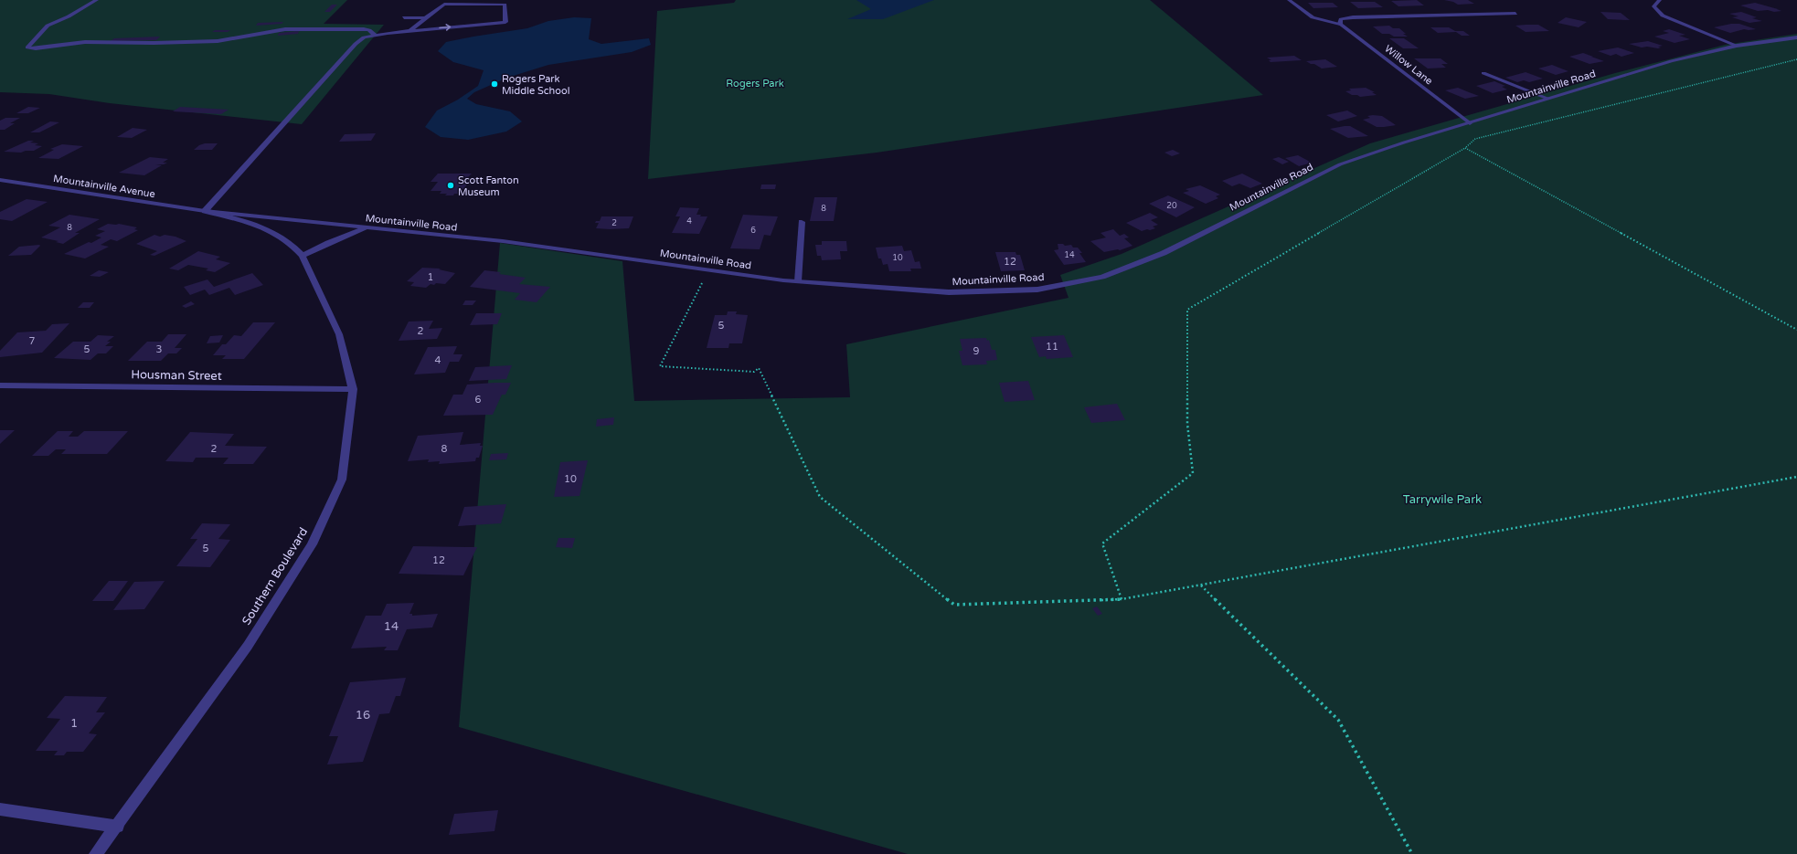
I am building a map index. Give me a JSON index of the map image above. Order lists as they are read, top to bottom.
{
  "streets": {
    "street": [
      "Willow Lane",
      "Mountainville Road",
      "Mountainville Avenue",
      "Housman Street",
      "Southern Boulevard"
    ]
  },
  "crossings": [
    ["Willow Lane", "Mountainville Road"],
    ["Mountainville Road", "Mountainville Avenue"],
    ["Mountainville Road", "Southern Boulevard"],
    ["Mountainville Avenue", "Southern Boulevard"],
    ["Housman Street", "Southern Boulevard"]
  ],
  "parks": ["Rogers Park", "Tarrywile Park"],
  "places": ["Rogers Park Middle School", "Scott Fanton Museum"],
  "house_numbers": [
    "20",
    "8",
    "4",
    "2",
    "8",
    "6",
    "14",
    "10",
    "12",
    "1",
    "5",
    "2",
    "7",
    "11",
    "5",
    "3",
    "9",
    "4",
    "6",
    "2",
    "8",
    "10",
    "5",
    "12",
    "14",
    "16",
    "1"
  ]
}
